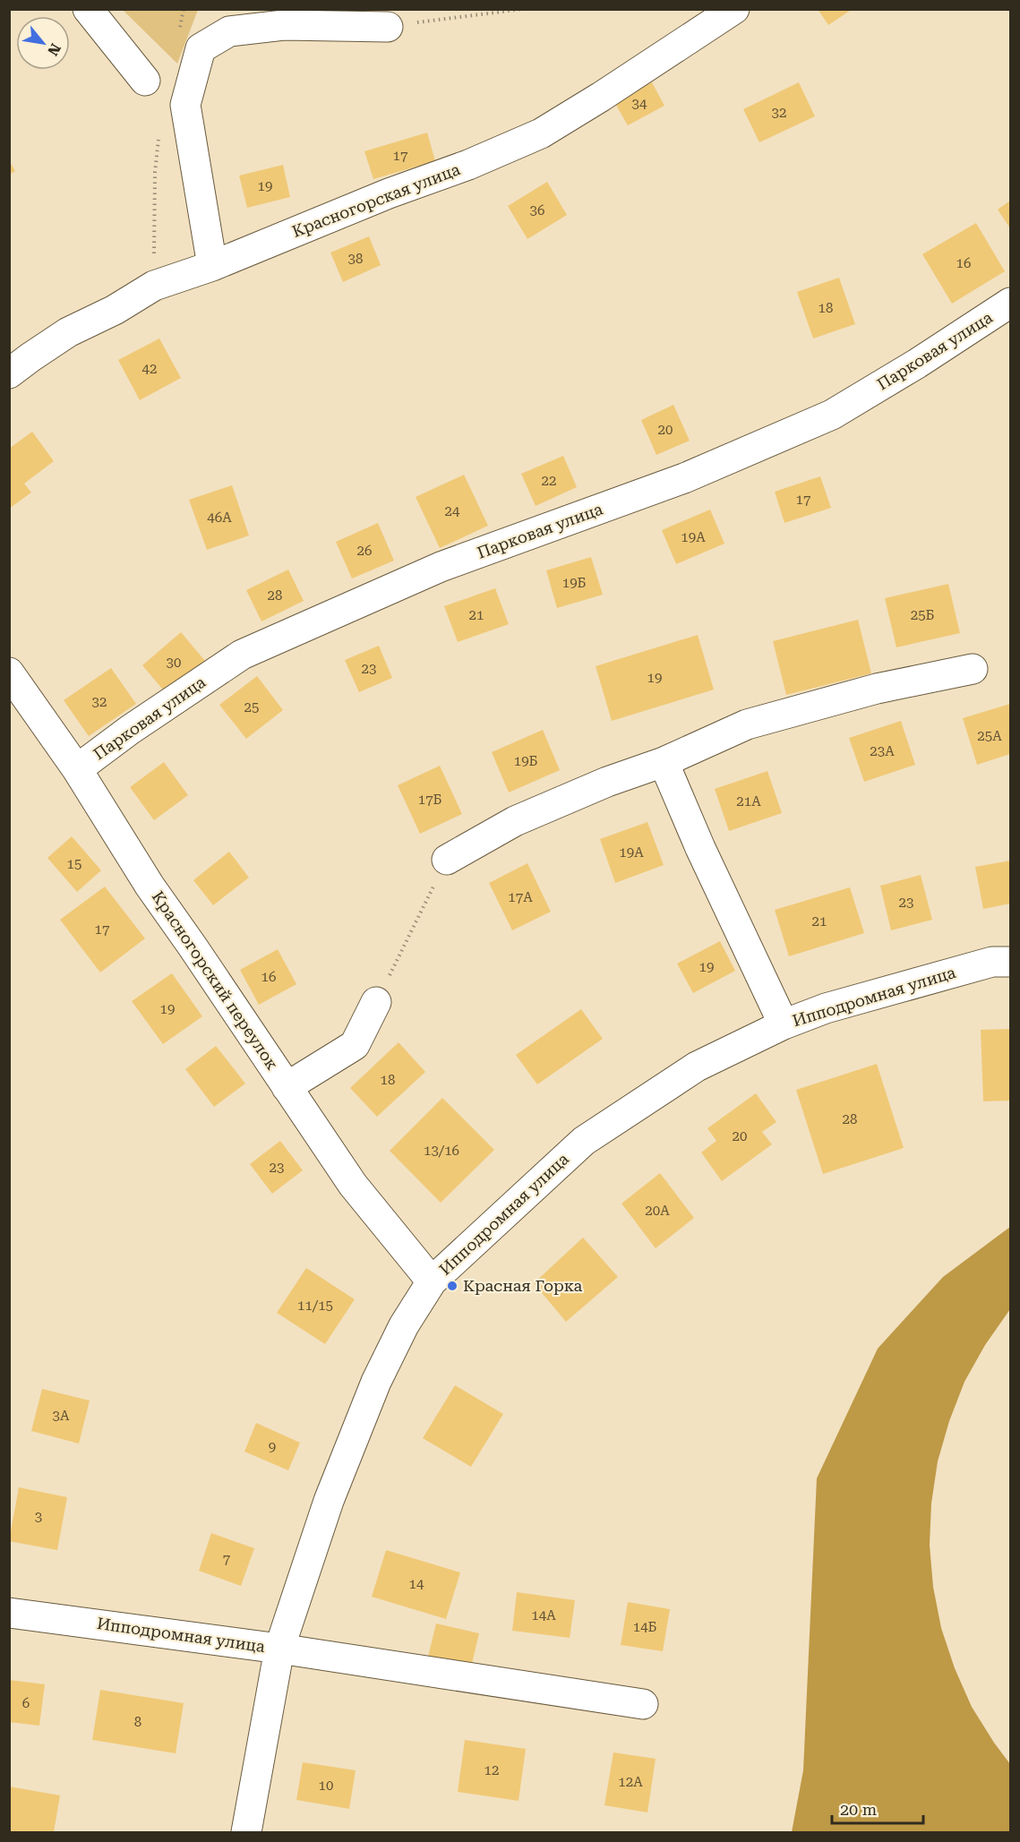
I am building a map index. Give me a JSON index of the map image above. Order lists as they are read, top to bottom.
{
  "streets": {
    "street": [
      "Красногорская улица",
      "Парковая улица",
      "Красногорский переулок",
      "Ипподромная улица"
    ]
  },
  "crossings": [
    ["Парковая улица", "Красногорский переулок"],
    ["Красногорский переулок", "Ипподромная улица"]
  ],
  "places": ["Красная Горка"],
  "house_numbers": [
    "34",
    "32",
    "17",
    "19",
    "36",
    "38",
    "16",
    "18",
    "42",
    "20",
    "22",
    "17",
    "24",
    "46А",
    "19А",
    "26",
    "19Б",
    "28",
    "21",
    "25Б",
    "30",
    "23",
    "19",
    "32",
    "25",
    "25А",
    "23А",
    "19Б",
    "17Б",
    "21А",
    "19А",
    "15",
    "17А",
    "23",
    "21",
    "17",
    "19",
    "16",
    "19",
    "18",
    "28",
    "20",
    "13/16",
    "23",
    "20А",
    "11/15",
    "3А",
    "9",
    "3",
    "7",
    "14",
    "14А",
    "14Б",
    "6",
    "8",
    "12",
    "12А",
    "10"
  ],
  "scale_bar": "20 m",
  "north": "bottom right"
}
